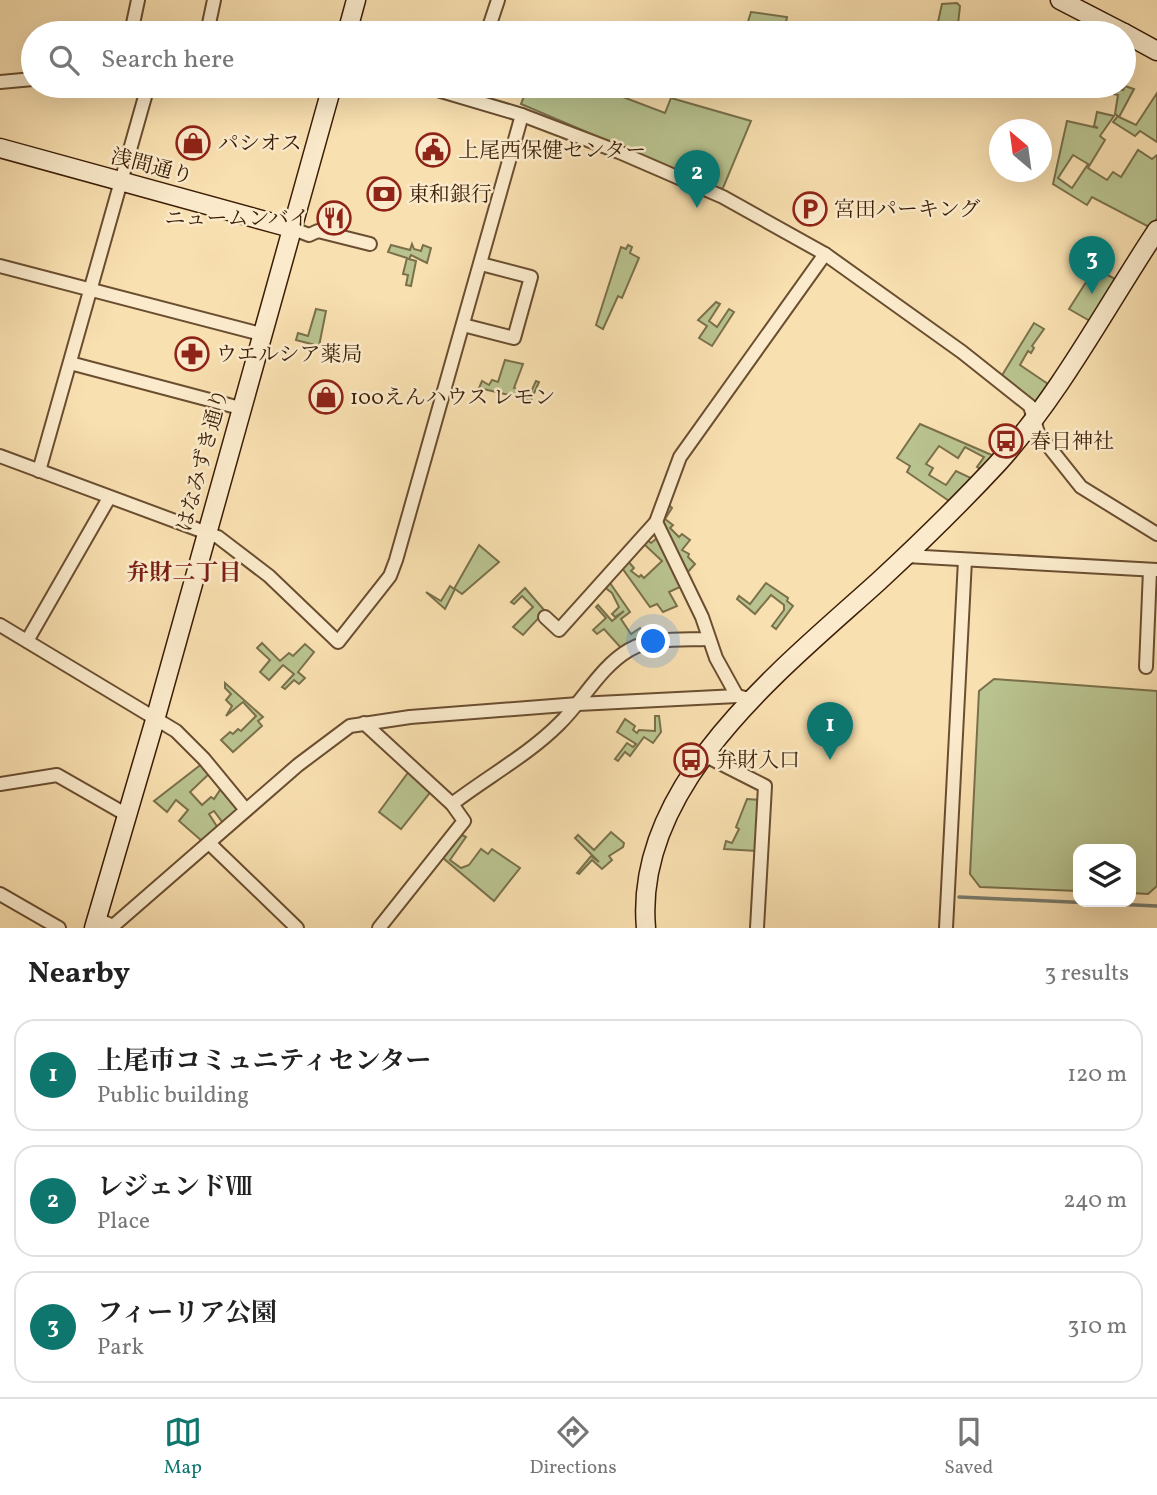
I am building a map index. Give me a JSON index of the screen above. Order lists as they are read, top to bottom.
{
  "streets": {
    "street": ["浅間通り", "はなみずき通り"]
  },
  "crossings": [
    ["浅間通り", "はなみずき通り"]
  ],
  "districts": ["弁財二丁目"],
  "places": {
    "shop": ["パシオス", "100えんハウス レモン"],
    "public building": ["上尾西保健センター"],
    "bank": ["東和銀行"],
    "parking": ["宮田パーキング"],
    "restaurant": ["ニュームンバイ"],
    "pharmacy": ["ウエルシア薬局"],
    "bus stop": ["春日神社", "弁財入口"]
  },
  "north": "top left",
  "page": {
    "search": "Search here",
    "pins": ["2", "3", "1"],
    "heading": ["Nearby", "3 results"],
    "list": [
      {
        "mark": "1",
        "name": "上尾市コミュニティセンター",
        "note": "Public building",
        "value": "120 m"
      },
      {
        "mark": "2",
        "name": "レジェンドⅧ",
        "note": "Place",
        "value": "240 m"
      },
      {
        "mark": "3",
        "name": "フィーリア公園",
        "note": "Park",
        "value": "310 m"
      }
    ],
    "nav": ["Map", "Directions", "Saved"]
  }
}
